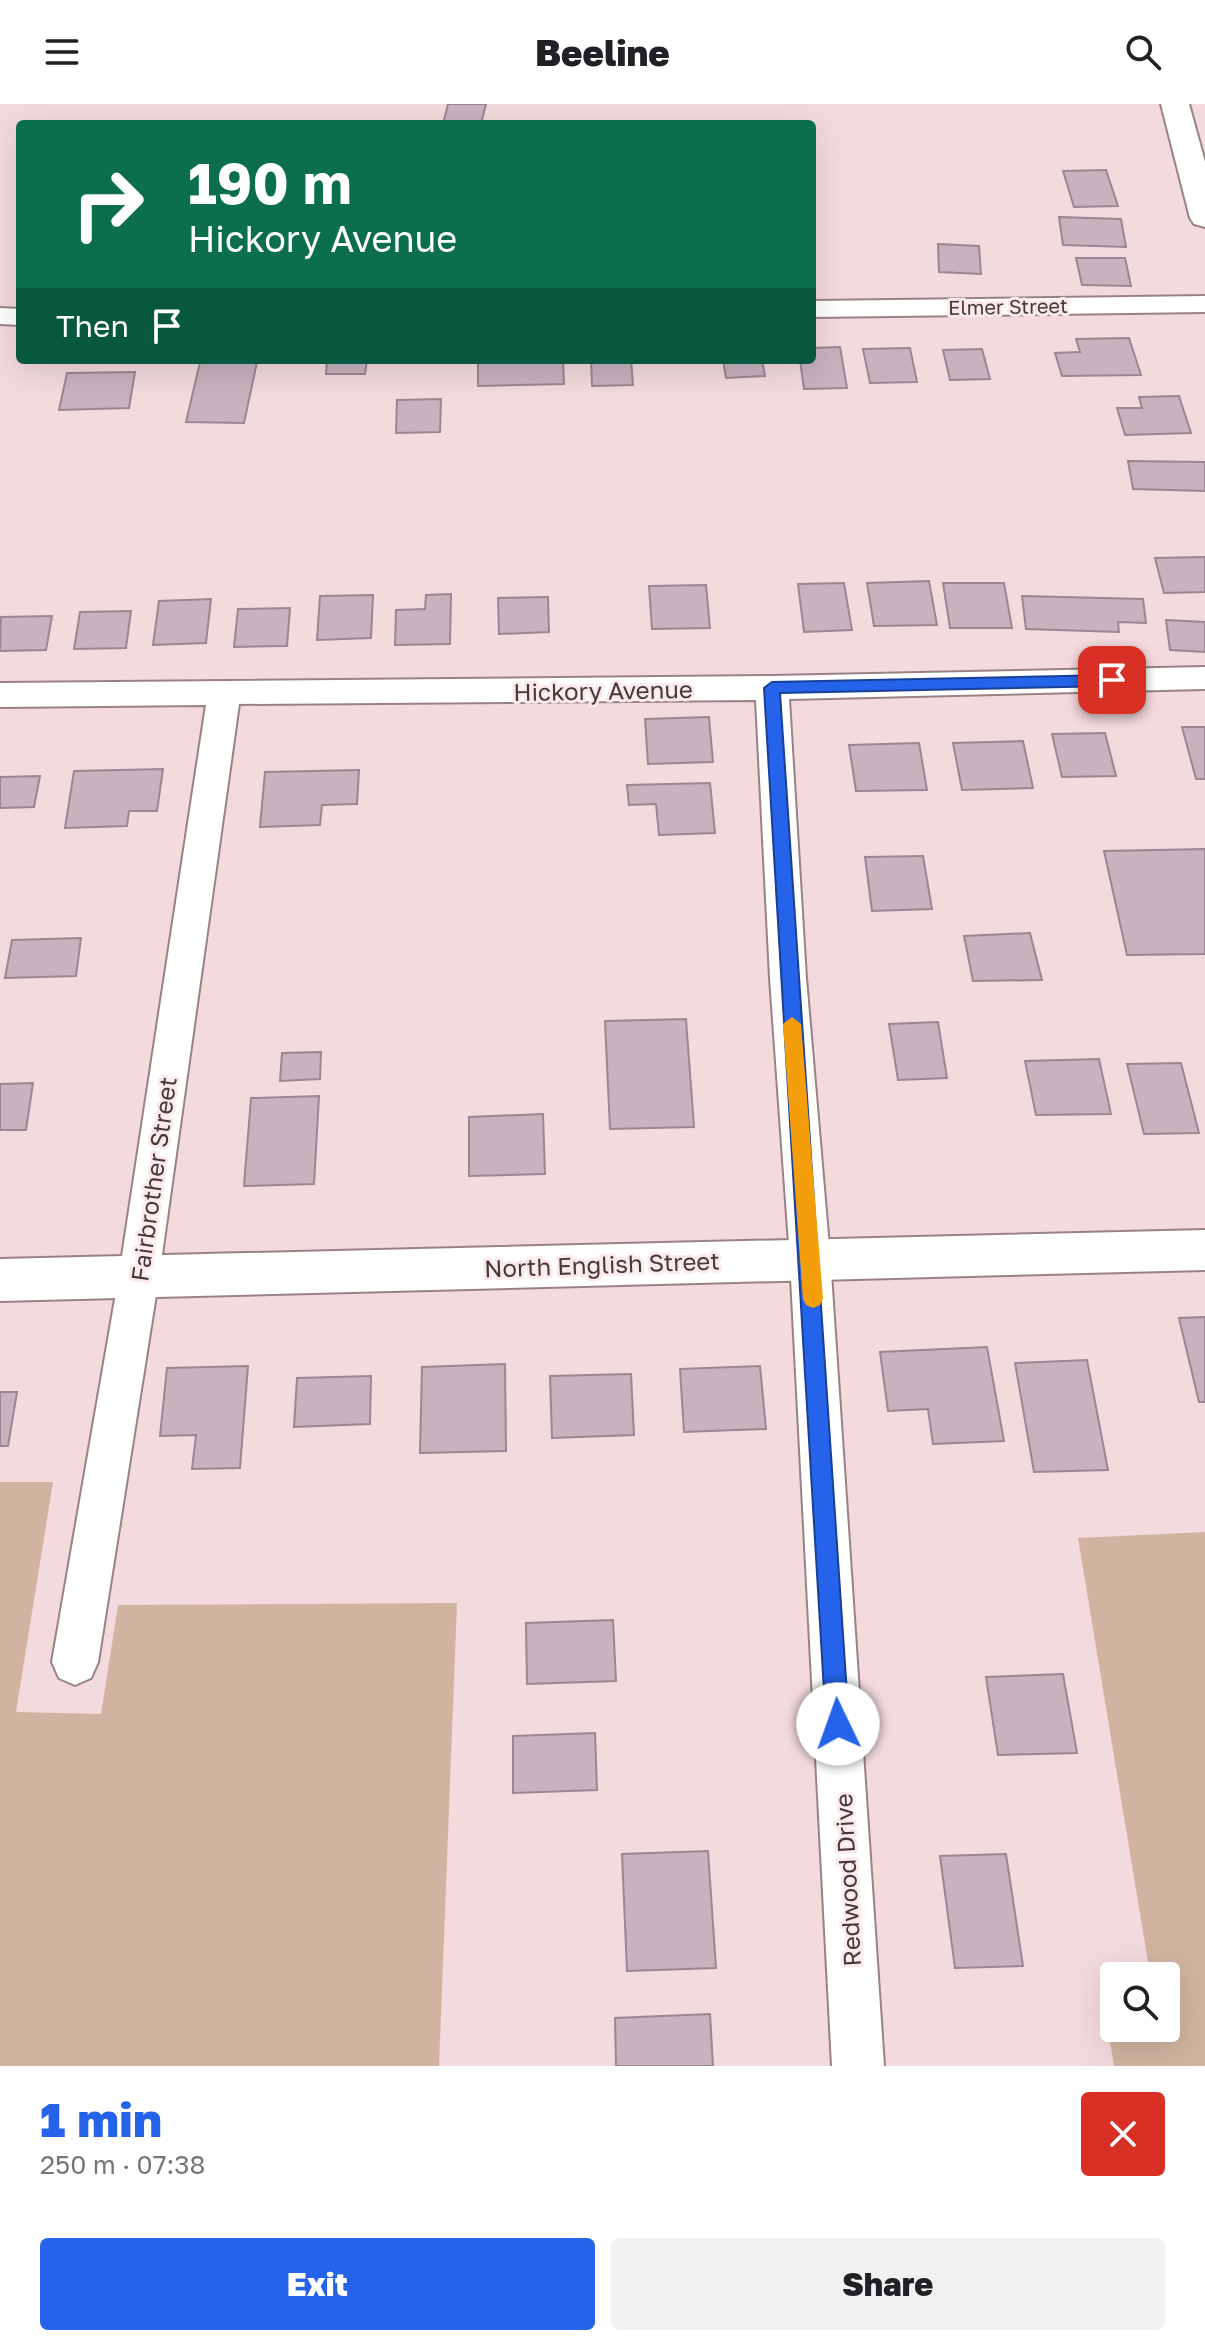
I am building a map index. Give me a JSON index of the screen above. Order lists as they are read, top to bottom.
{
  "streets": {
    "street": [
      "Elmer Street",
      "Hickory Avenue",
      "Fairbrother Street",
      "North English Street",
      "Redwood Drive"
    ]
  },
  "crossings": [
    ["Hickory Avenue", "Fairbrother Street"],
    ["Hickory Avenue", "Redwood Drive"],
    ["Fairbrother Street", "North English Street"],
    ["North English Street", "Redwood Drive"]
  ],
  "page": {
    "header": "Beeline",
    "turn": ["190 m", "Hickory Avenue"],
    "then": "Then",
    "heading": ["1 min", "250 m · 07:38"],
    "buttons": ["Exit", "Share"]
  }
}
